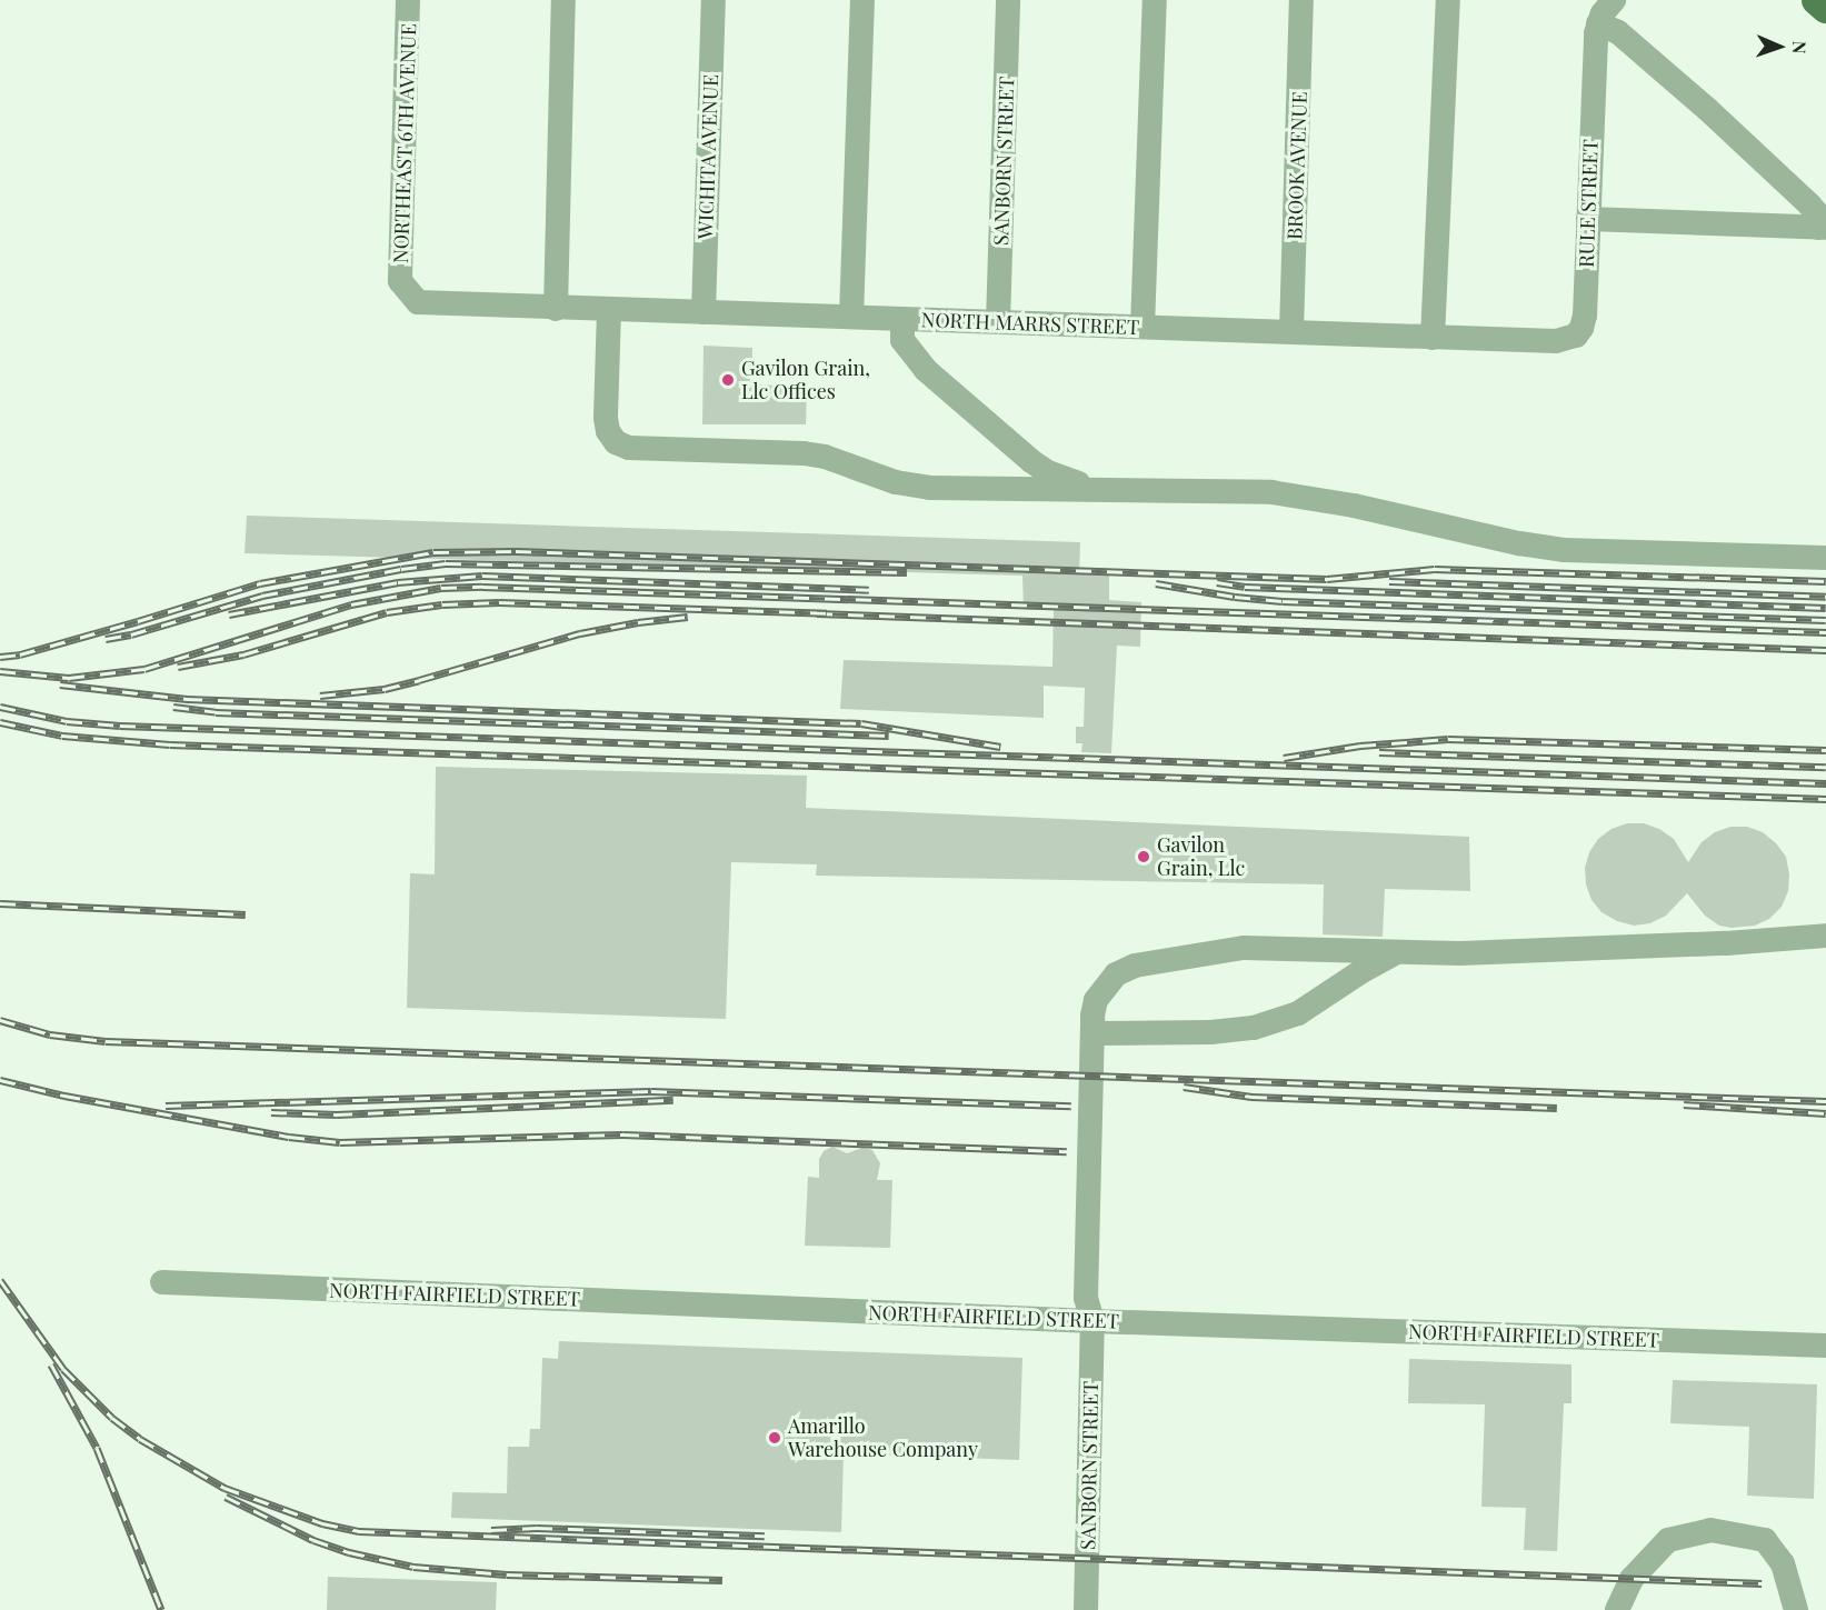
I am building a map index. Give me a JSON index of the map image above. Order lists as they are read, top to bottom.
{
  "streets": {
    "street": [
      "NORTHEAST 6TH AVENUE",
      "WICHITA AVENUE",
      "SANBORN STREET",
      "BROOK AVENUE",
      "RULE STREET",
      "NORTH MARRS STREET",
      "NORTH FAIRFIELD STREET"
    ]
  },
  "crossings": [
    ["NORTHEAST 6TH AVENUE", "NORTH MARRS STREET"],
    ["WICHITA AVENUE", "NORTH MARRS STREET"],
    ["SANBORN STREET", "NORTH MARRS STREET"],
    ["SANBORN STREET", "NORTH FAIRFIELD STREET"],
    ["BROOK AVENUE", "NORTH MARRS STREET"],
    ["RULE STREET", "NORTH MARRS STREET"]
  ],
  "places": ["Gavilon Grain, Llc Offices", "Gavilon Grain, Llc", "Amarillo Warehouse Company"],
  "north": "right"
}
